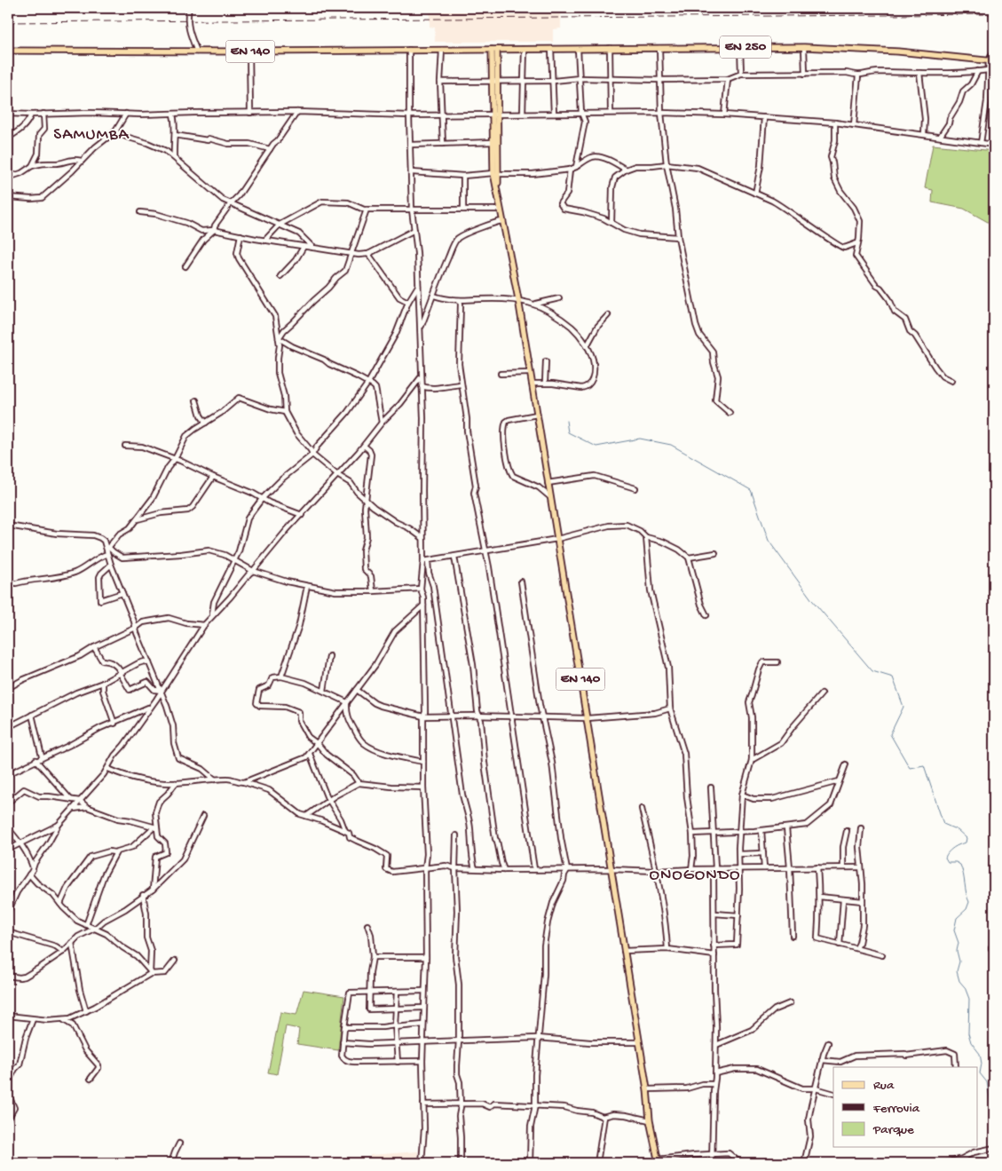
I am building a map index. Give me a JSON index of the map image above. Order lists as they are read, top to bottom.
{
  "streets": {
    "main road": ["EN 250", "EN 140"]
  },
  "crossings": [
    ["EN 250", "EN 140"]
  ],
  "districts": ["SAMUMBA", "ONOGONDO"],
  "legend": ["Rua", "Ferrovia", "Parque"]
}
